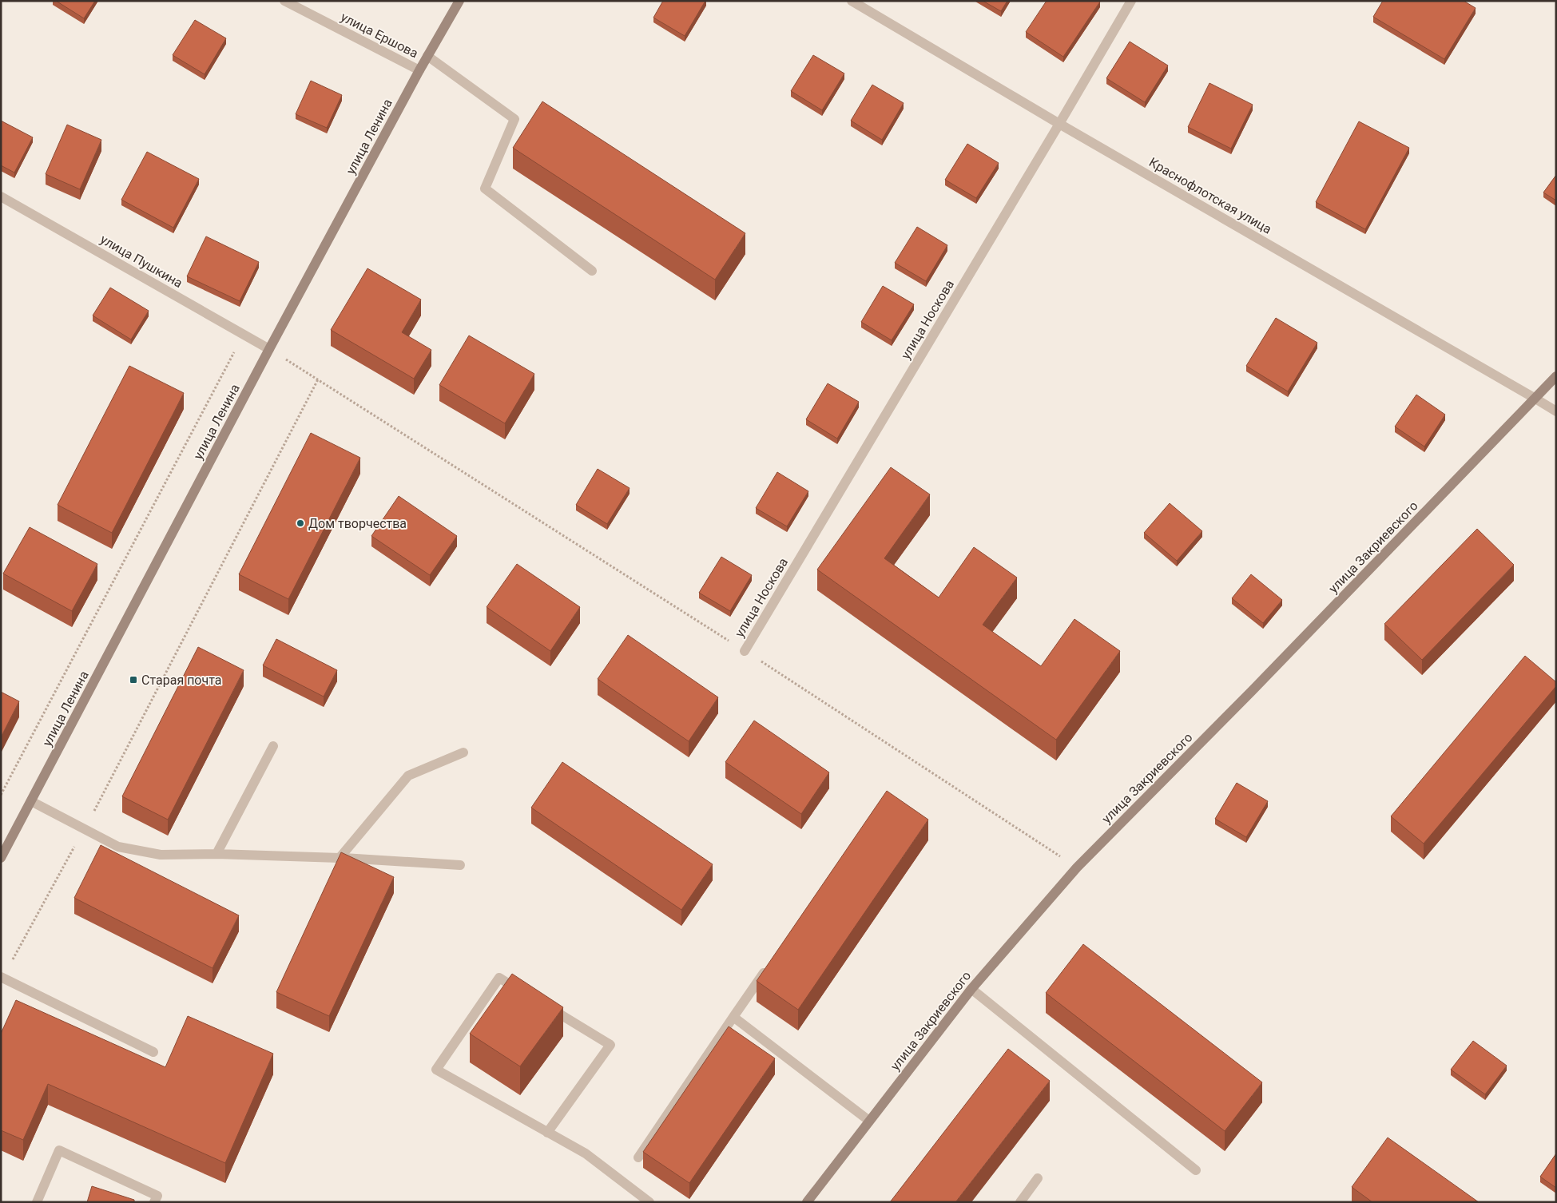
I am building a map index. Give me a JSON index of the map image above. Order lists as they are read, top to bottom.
{
  "streets": {
    "main road": ["улица Ленина", "улица Закриевского"],
    "street": [
      "улица Ершова",
      "Краснофлотская улица",
      "улица Пушкина",
      "улица Носкова"
    ]
  },
  "crossings": [
    ["улица Ершова", "улица Ленина"],
    ["улица Ленина", "улица Пушкина"],
    ["Краснофлотская улица", "улица Носкова"],
    ["Краснофлотская улица", "улица Закриевского"]
  ],
  "places": {
    "other": ["Дом творчества"],
    "transit": ["Старая почта"]
  }
}
